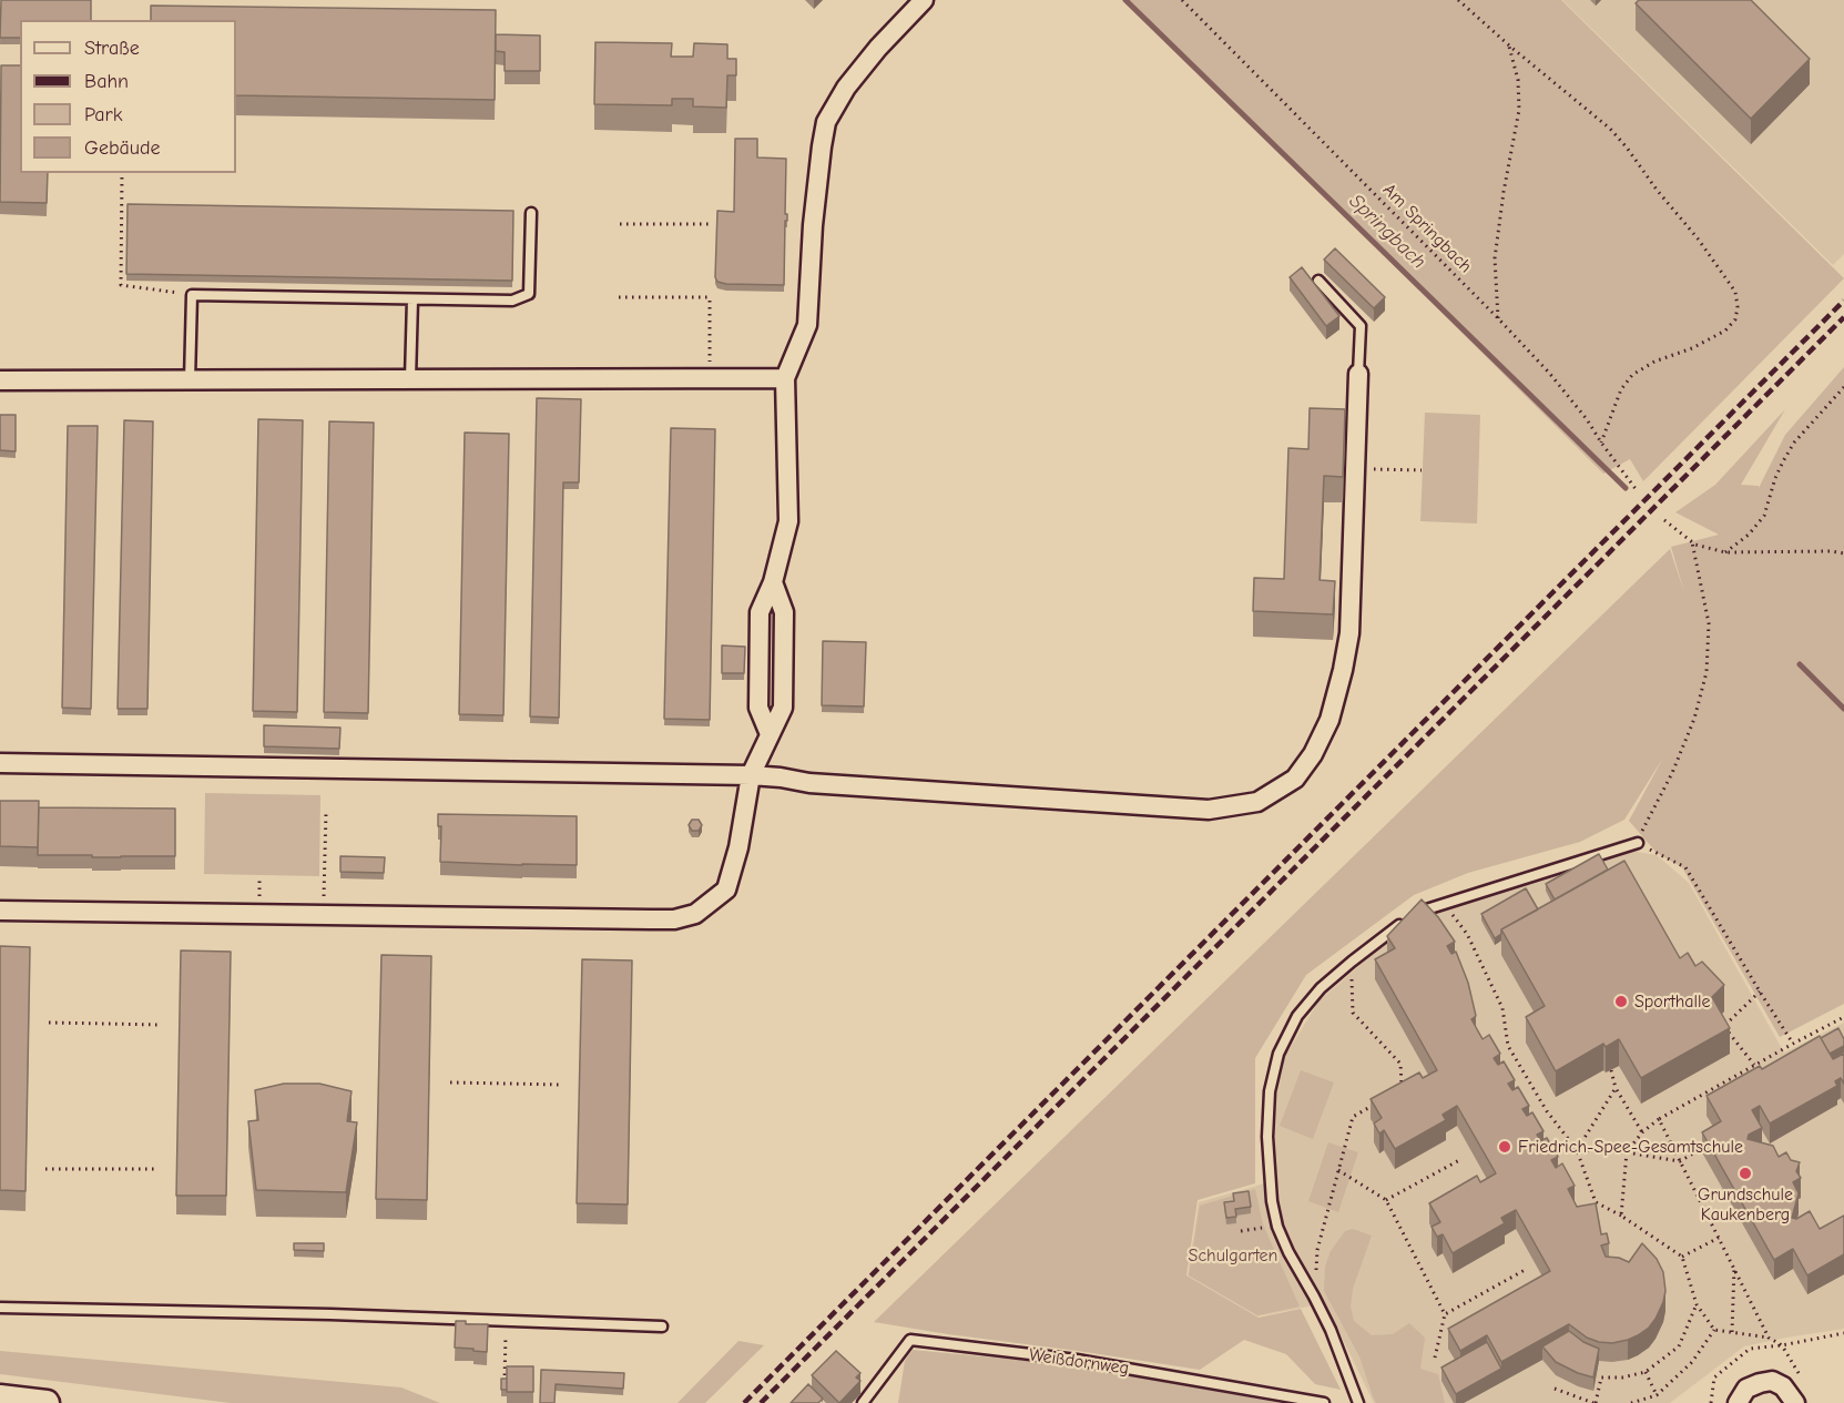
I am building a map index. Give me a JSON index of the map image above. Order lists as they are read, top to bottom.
{
  "streets": {
    "lane": ["Weißdornweg"],
    "path": ["Am Springbach"]
  },
  "water": ["Springbach"],
  "parks": ["Schulgarten"],
  "places": ["Sporthalle", "Friedrich-Spee-Gesamtschule", "Grundschule Kaukenberg"],
  "legend": [
    "Straße",
    "Bahn",
    "Park",
    "Gebäude"
  ]
}
